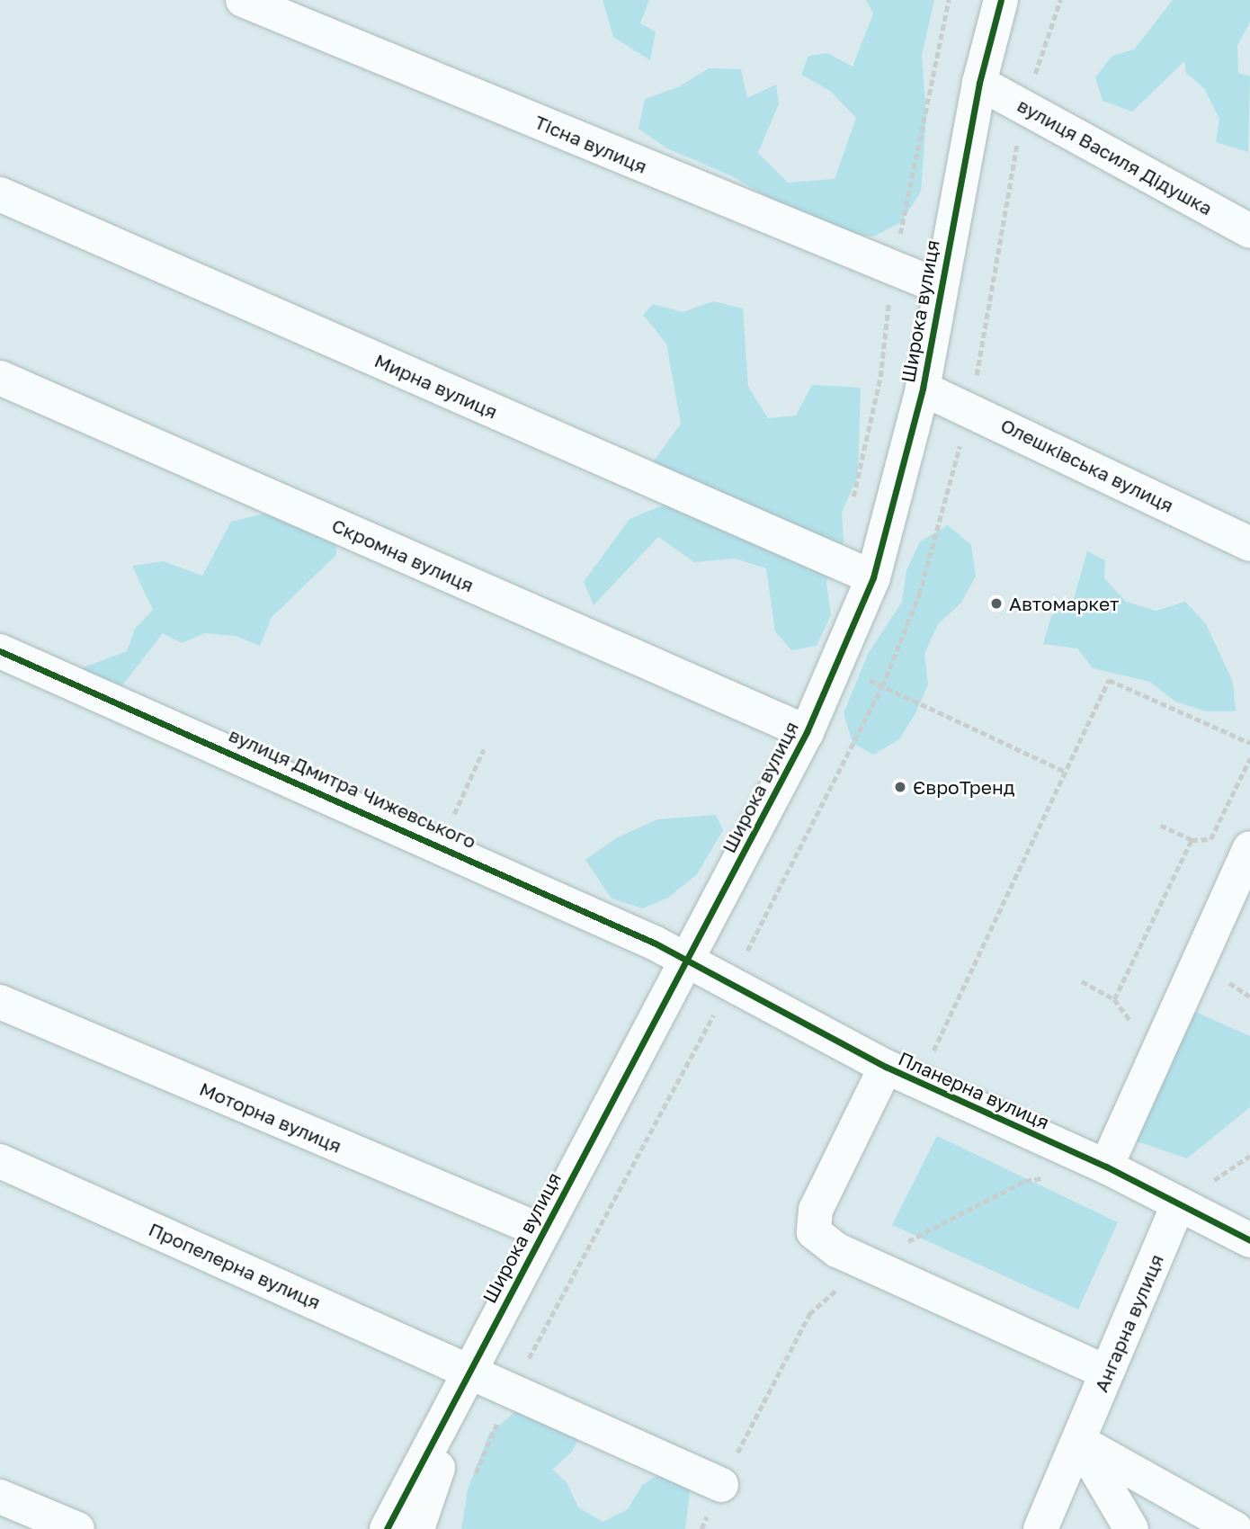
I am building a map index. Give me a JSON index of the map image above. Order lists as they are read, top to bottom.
{
  "streets": {
    "street": [
      "Тісна вулиця",
      "вулиця Василя Дідушка",
      "Широка вулиця",
      "Мирна вулиця",
      "Олешківська вулиця",
      "Скромна вулиця",
      "вулиця Дмитра Чижевського",
      "Планерна вулиця",
      "Моторна вулиця",
      "Пропелерна вулиця",
      "Ангарна вулиця"
    ]
  },
  "crossings": [
    ["Тісна вулиця", "Широка вулиця"],
    ["вулиця Василя Дідушка", "Широка вулиця"],
    ["Широка вулиця", "Мирна вулиця"],
    ["Широка вулиця", "Олешківська вулиця"],
    ["Широка вулиця", "Скромна вулиця"],
    ["Широка вулиця", "вулиця Дмитра Чижевського"],
    ["Широка вулиця", "Планерна вулиця"],
    ["Широка вулиця", "Моторна вулиця"],
    ["Широка вулиця", "Пропелерна вулиця"],
    ["вулиця Дмитра Чижевського", "Планерна вулиця"],
    ["Планерна вулиця", "Ангарна вулиця"]
  ],
  "places": ["Автомаркет", "ЄвроТренд"]
}
